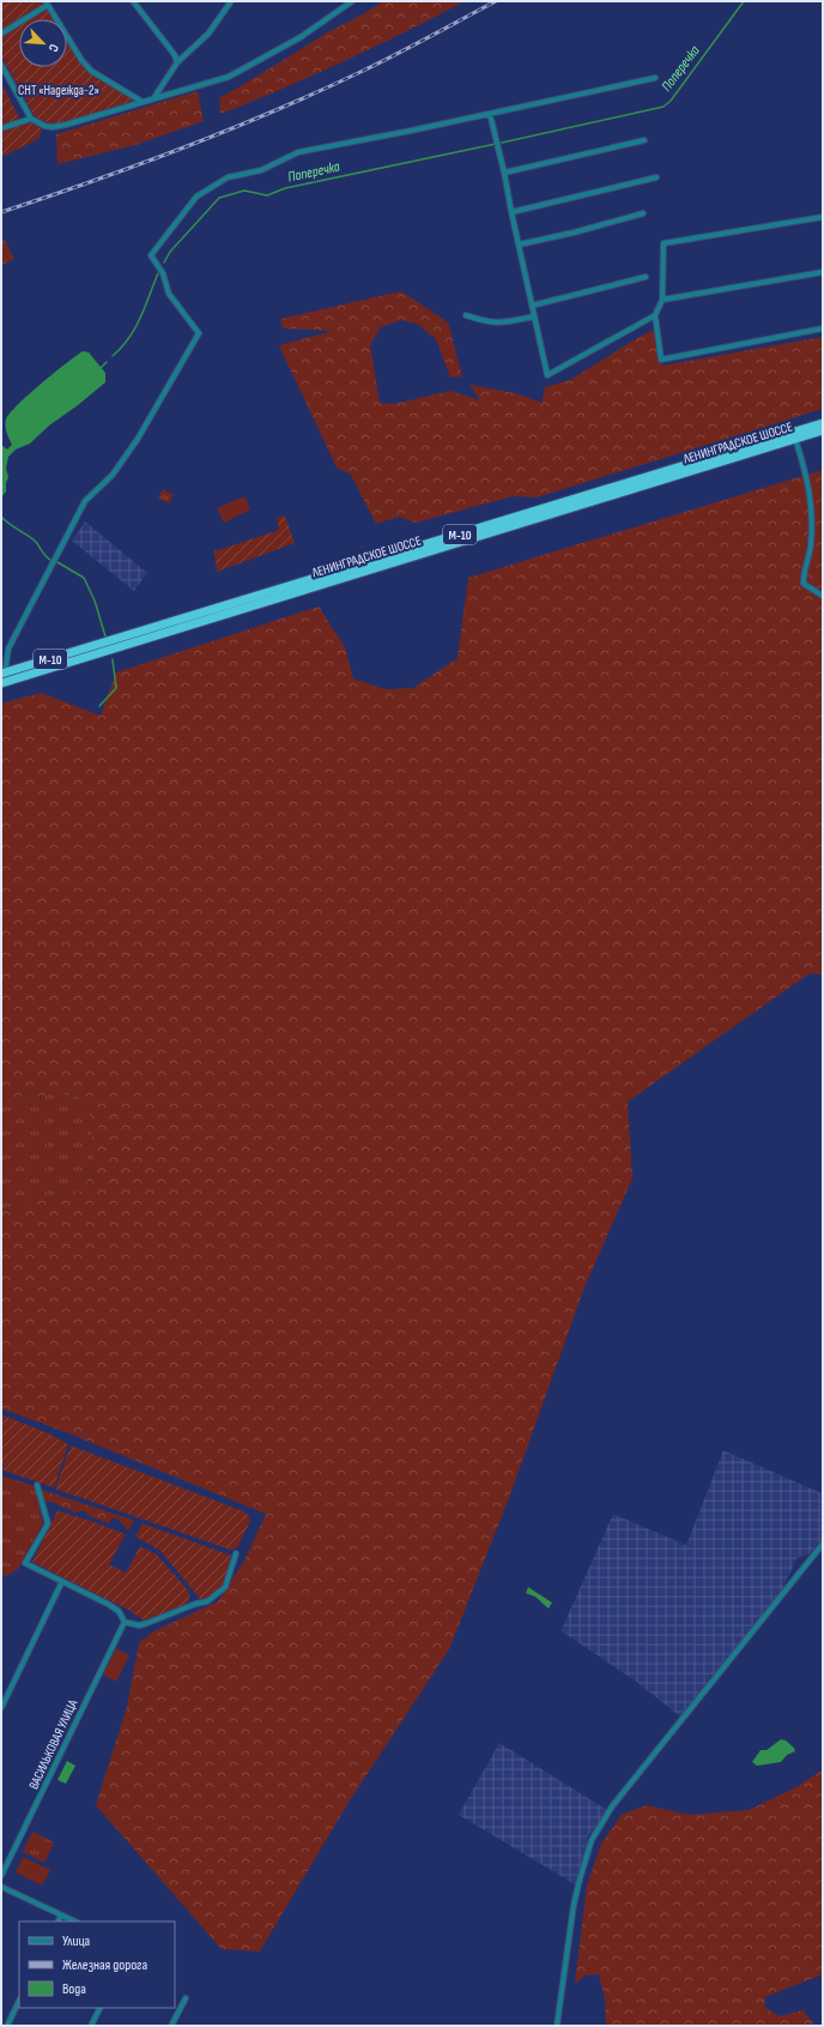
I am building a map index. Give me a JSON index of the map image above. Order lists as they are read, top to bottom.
{
  "streets": {
    "highway": ["ЛЕНИНГРАДСКОЕ ШОССЕ", "М-10"],
    "street": ["ВАСИЛЬКОВАЯ УЛИЦА"]
  },
  "water": ["Поперечка"],
  "parks": ["СНТ «Надежда-2»"],
  "legend": ["Улица", "Железная дорога", "Вода"],
  "north": "bottom right"
}
